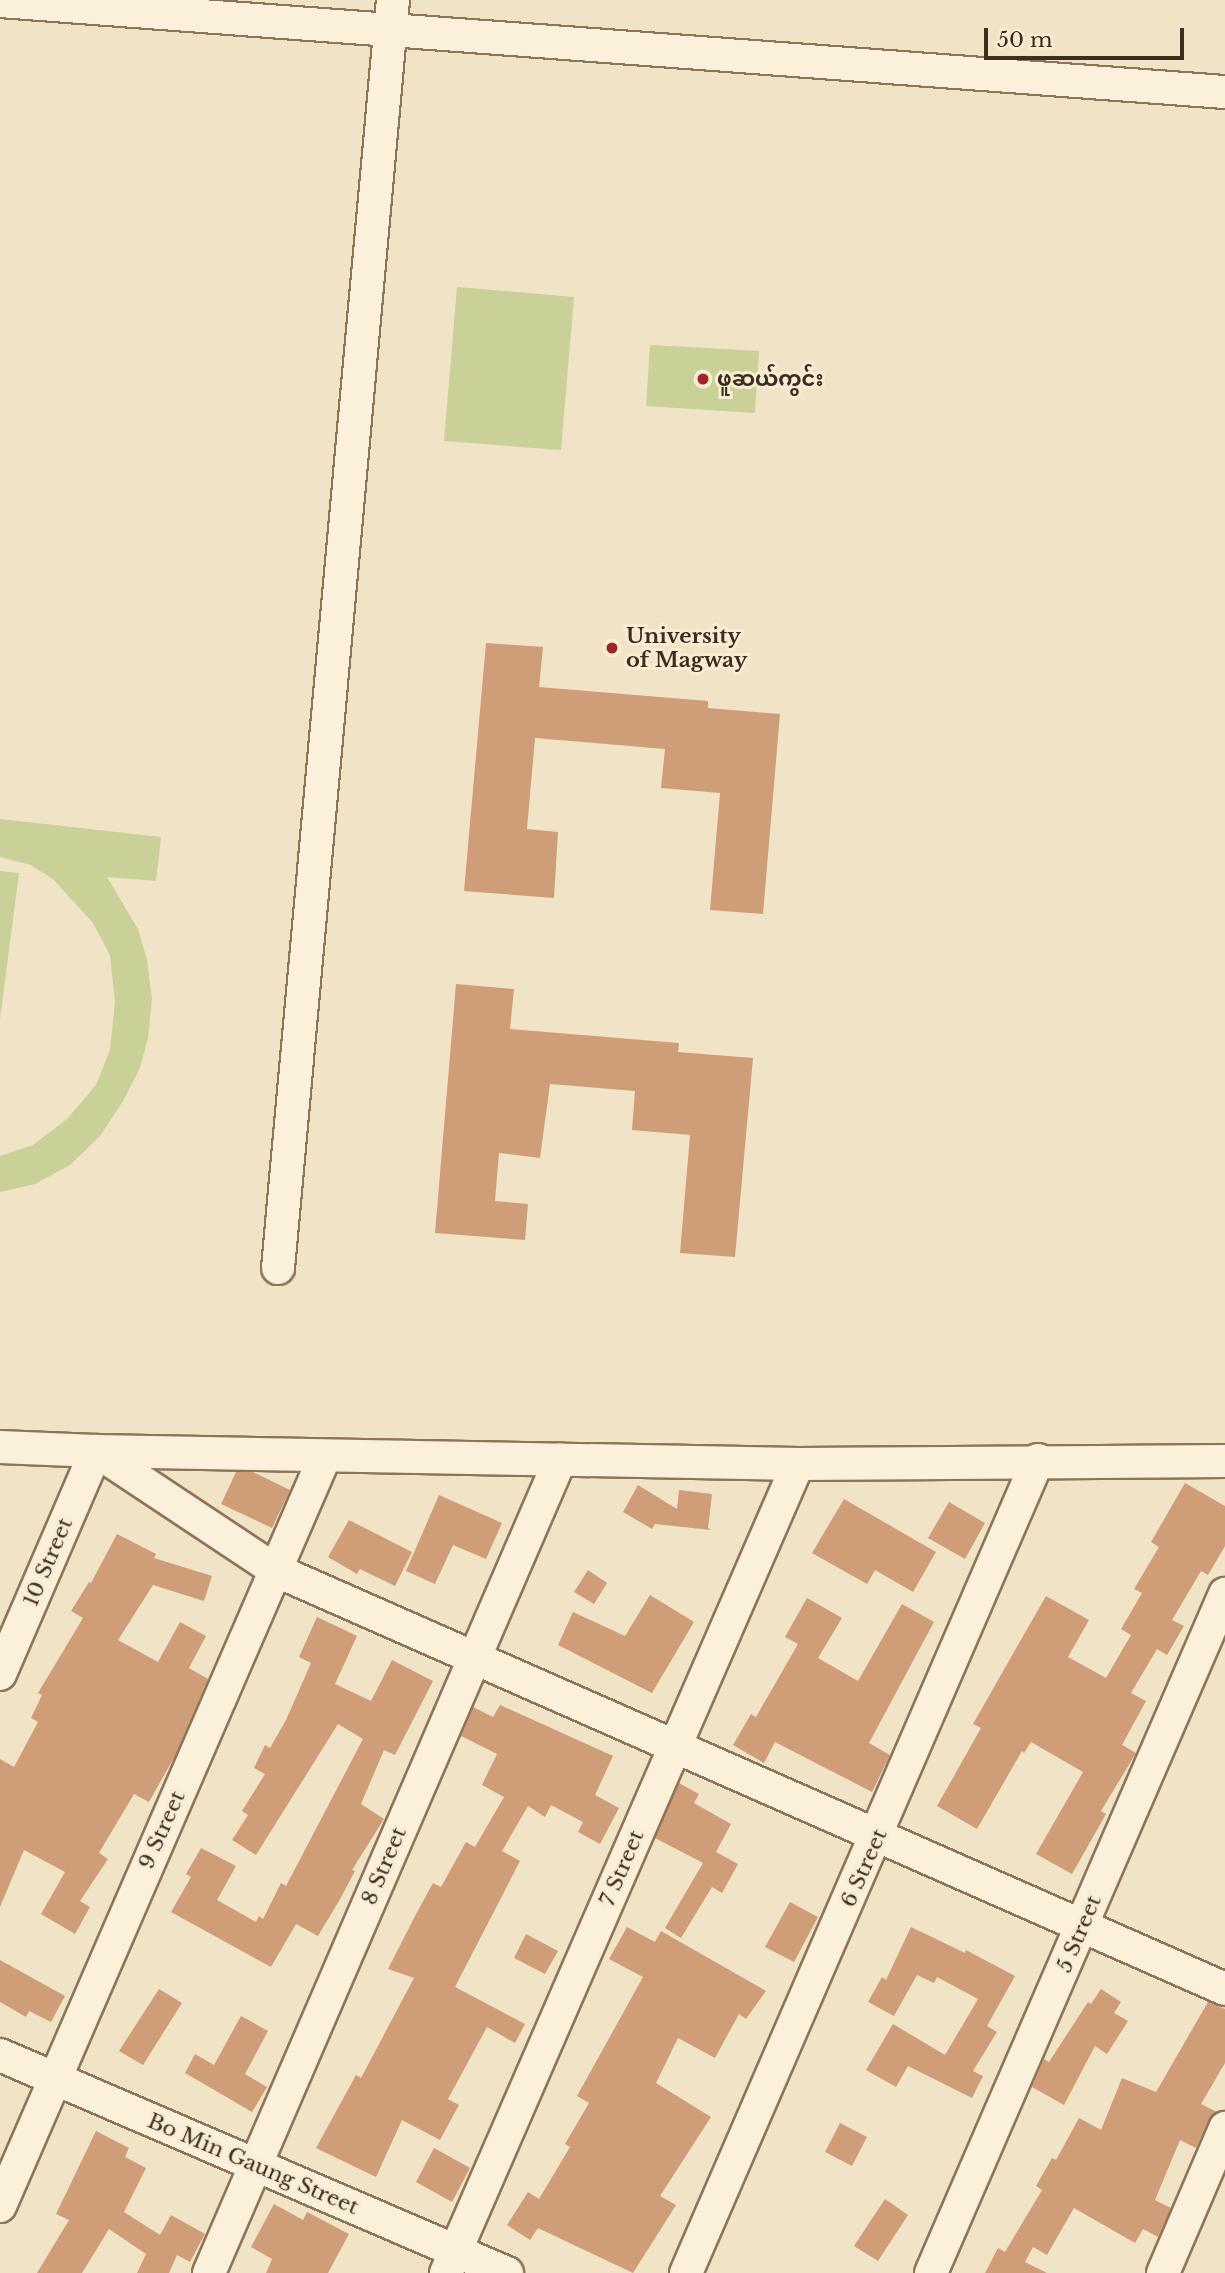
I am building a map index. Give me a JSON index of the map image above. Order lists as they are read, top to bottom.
{
  "streets": {
    "street": [
      "10 Street",
      "9 Street",
      "8 Street",
      "7 Street",
      "6 Street",
      "5 Street",
      "Bo Min Gaung Street"
    ]
  },
  "crossings": [
    ["9 Street", "Bo Min Gaung Street"],
    ["8 Street", "Bo Min Gaung Street"],
    ["7 Street", "Bo Min Gaung Street"]
  ],
  "places": ["ဖူဆယ်ကွင်း", "University of Magway"],
  "scale_bar": "50 m"
}
